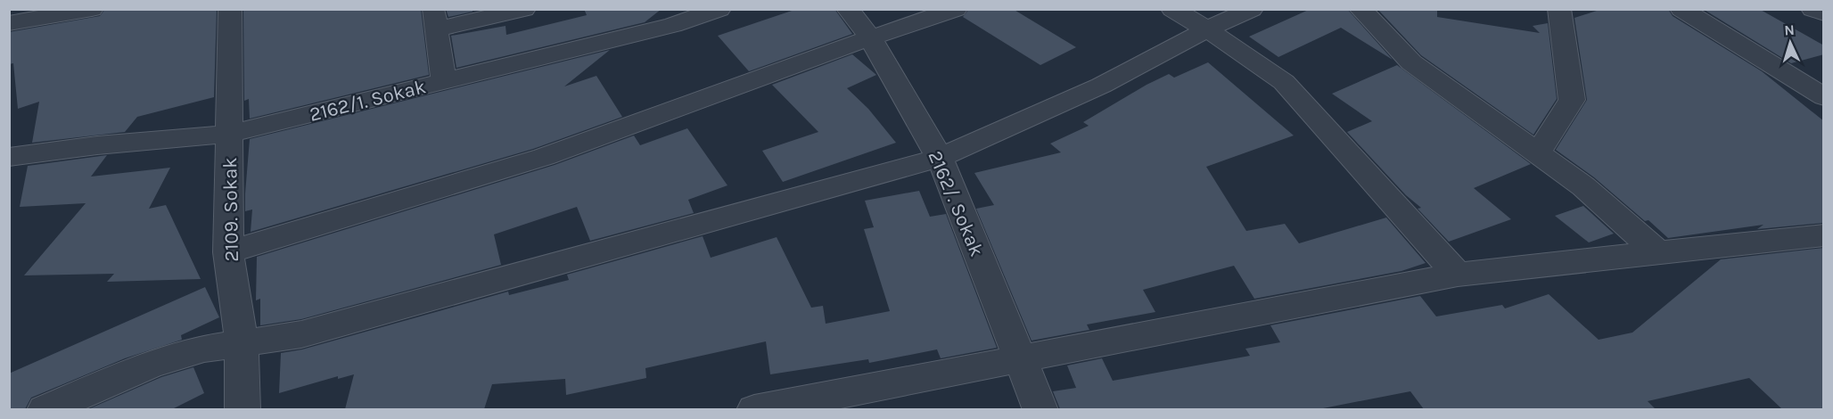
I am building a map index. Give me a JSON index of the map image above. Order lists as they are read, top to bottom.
{
  "streets": {
    "street": ["2162/1. Sokak", "2162/. Sokak", "2109. Sokak"]
  },
  "crossings": [
    ["2162/1. Sokak", "2109. Sokak"]
  ],
  "north": "top"
}
